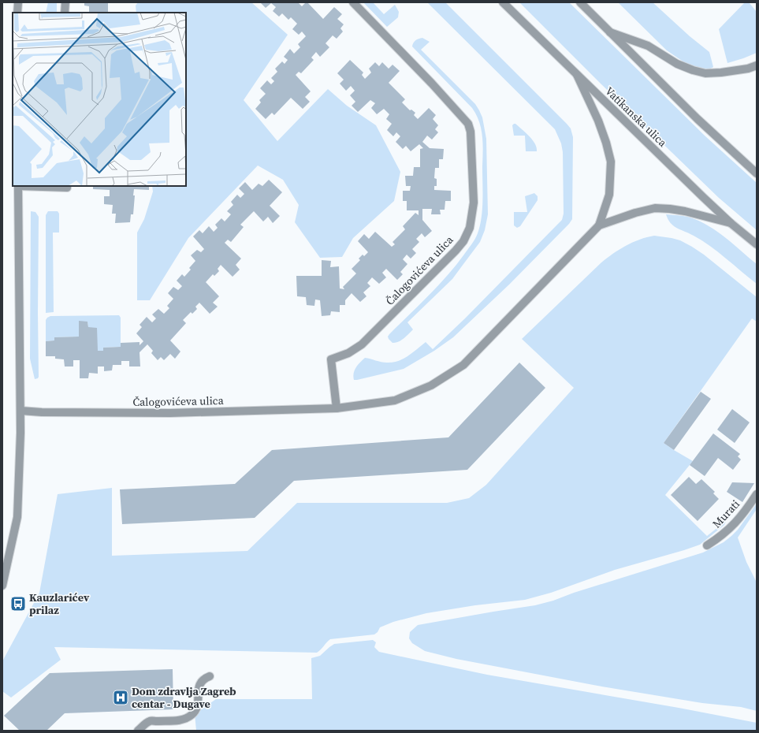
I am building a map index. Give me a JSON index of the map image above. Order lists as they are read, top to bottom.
{
  "streets": {
    "street": ["Vatikanska ulica", "Čalogovićeva ulica", "Murati"]
  },
  "crossings": [
    ["Vatikanska ulica", "Čalogovićeva ulica"]
  ],
  "places": {
    "bus stop": ["Kauzlarićev prilaz"],
    "hospital": ["Dom zdravlja Zagreb centar - Dugave"]
  }
}
